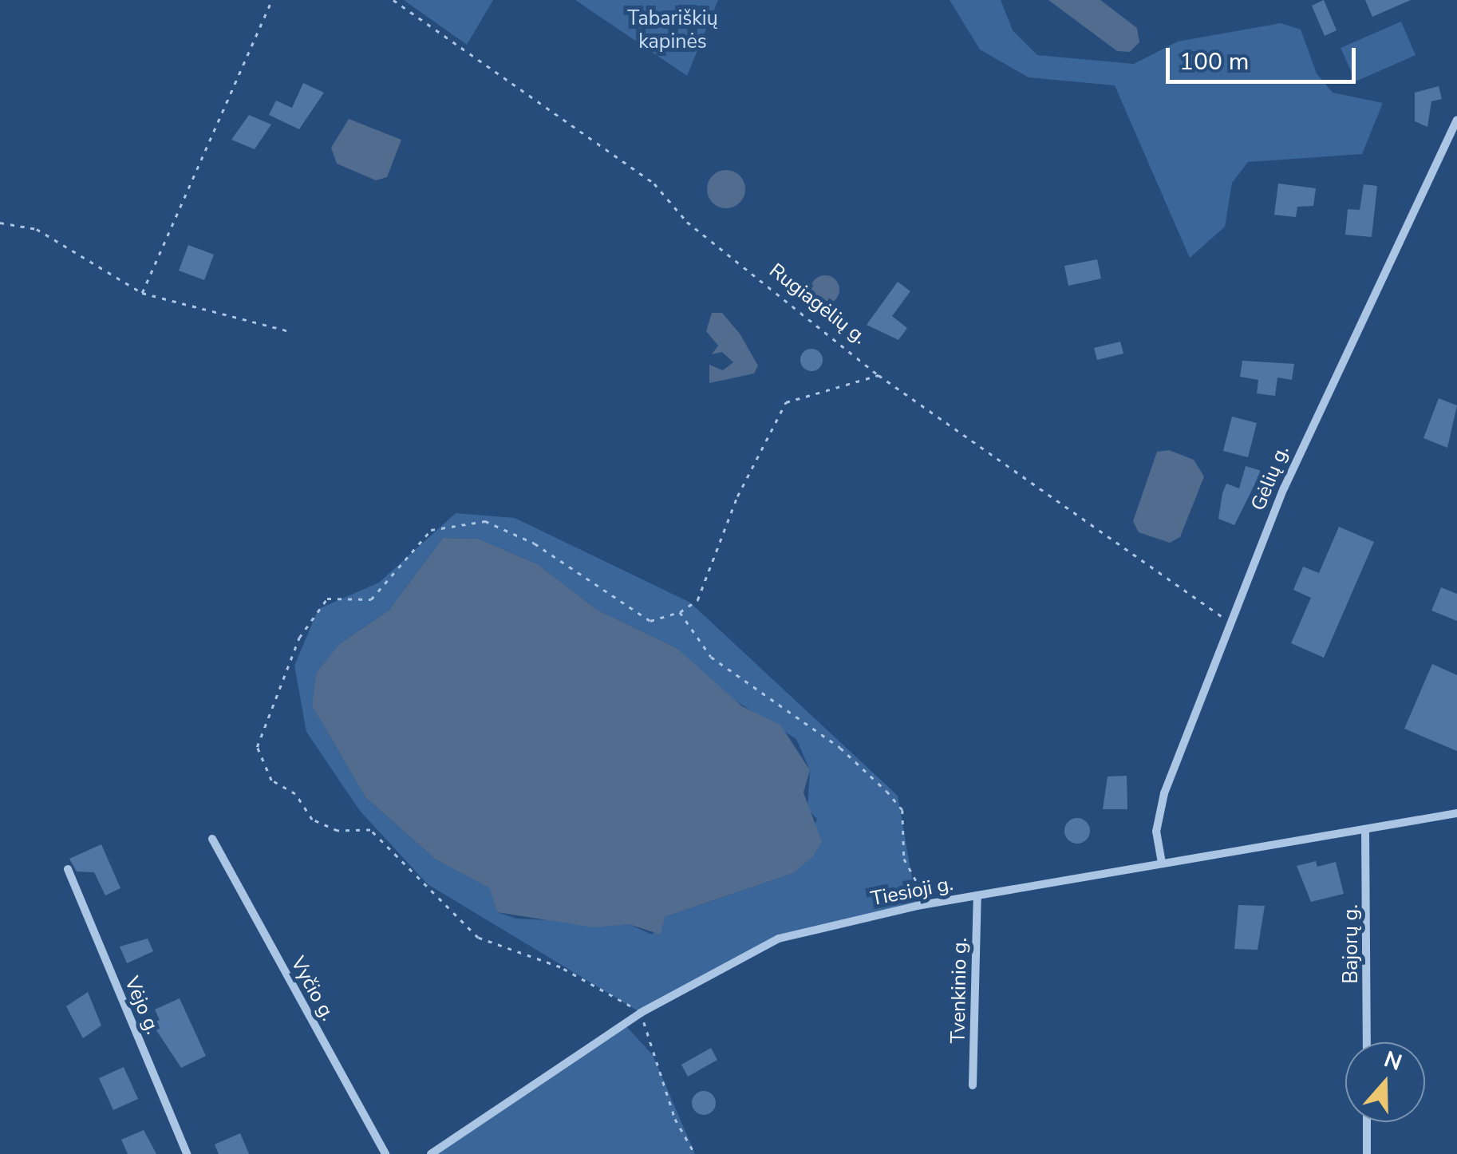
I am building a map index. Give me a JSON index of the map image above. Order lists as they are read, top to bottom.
{
  "streets": {
    "street": [
      "Gėlių g.",
      "Tiesioji g.",
      "Bajorų g.",
      "Vyčio g.",
      "Tvenkinio g.",
      "Vėjo g."
    ],
    "path": ["Rugiagėlių g."]
  },
  "crossings": [
    ["Rugiagėlių g.", "Gėlių g."],
    ["Gėlių g.", "Tiesioji g."],
    ["Tiesioji g.", "Bajorų g."],
    ["Tiesioji g.", "Tvenkinio g."]
  ],
  "parks": ["Tabariškių kapinės"],
  "scale_bar": "100 m",
  "north": "top"
}
